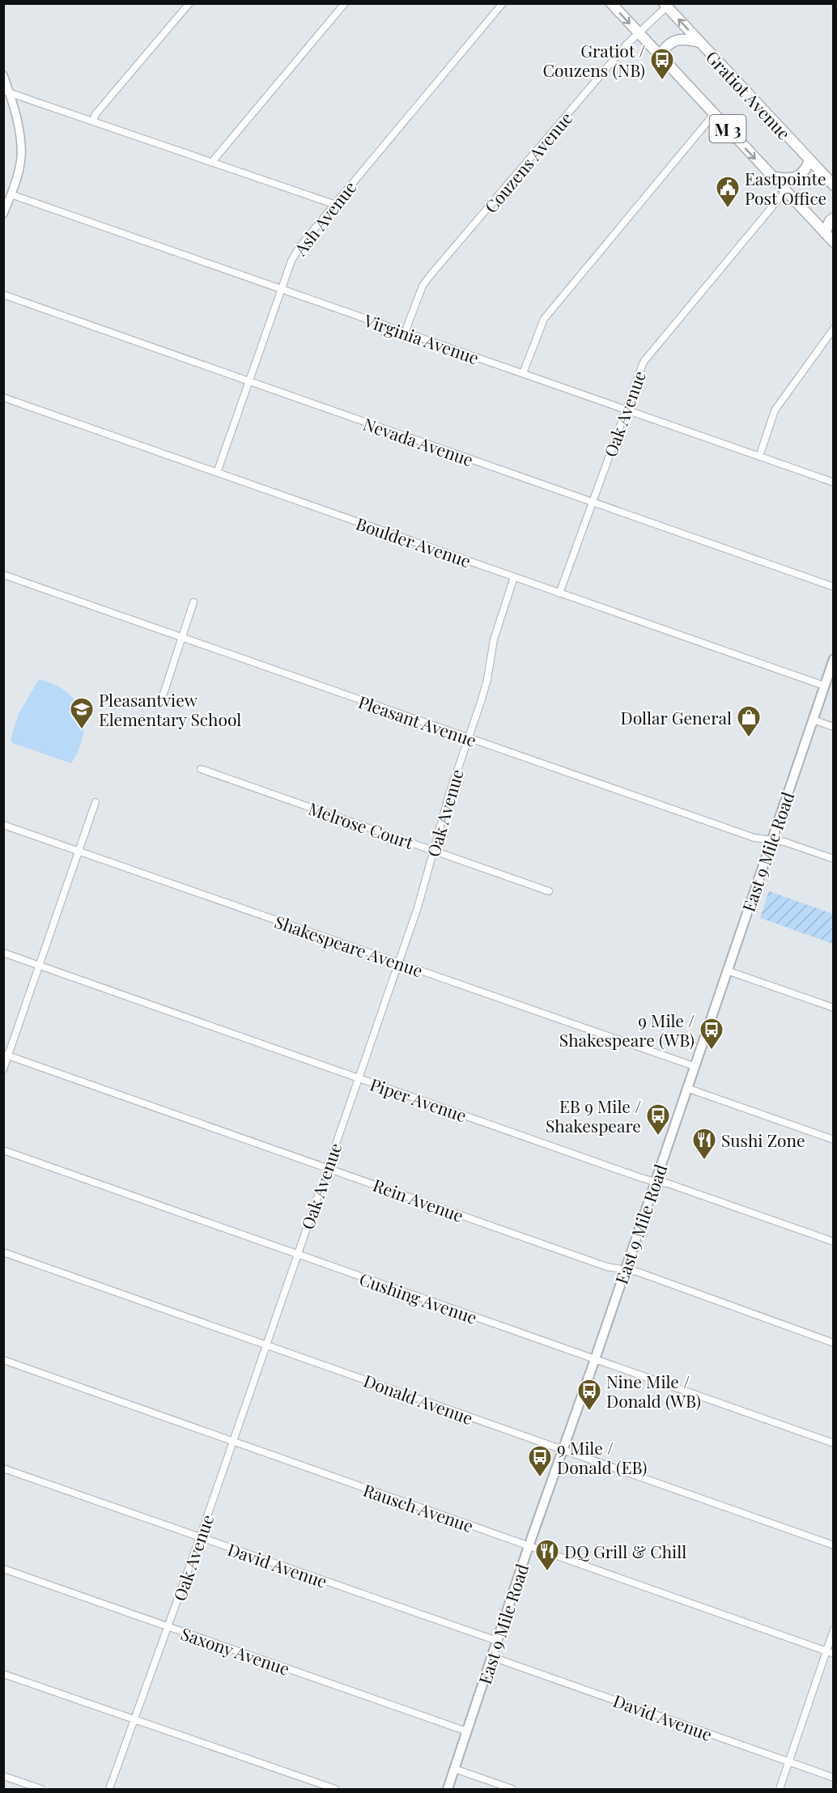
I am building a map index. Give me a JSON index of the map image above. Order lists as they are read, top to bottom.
{
  "streets": {
    "main road": ["Gratiot Avenue", "M 3", "East 9 Mile Road"],
    "street": [
      "Couzens Avenue",
      "Ash Avenue",
      "Virginia Avenue",
      "Oak Avenue",
      "Nevada Avenue",
      "Boulder Avenue",
      "Pleasant Avenue",
      "Melrose Court",
      "Shakespeare Avenue",
      "Piper Avenue",
      "Rein Avenue",
      "Cushing Avenue",
      "Donald Avenue",
      "Rausch Avenue",
      "David Avenue",
      "Saxony Avenue"
    ]
  },
  "crossings": [
    ["Gratiot Avenue", "Couzens Avenue"],
    ["M 3", "Couzens Avenue"],
    ["M 3", "Oak Avenue"],
    ["Couzens Avenue", "Virginia Avenue"],
    ["Ash Avenue", "Virginia Avenue"],
    ["Ash Avenue", "Nevada Avenue"],
    ["Ash Avenue", "Boulder Avenue"],
    ["Virginia Avenue", "Oak Avenue"],
    ["Oak Avenue", "Nevada Avenue"],
    ["Oak Avenue", "Boulder Avenue"],
    ["Oak Avenue", "Pleasant Avenue"],
    ["Oak Avenue", "Melrose Court"],
    ["Oak Avenue", "Shakespeare Avenue"],
    ["Oak Avenue", "Piper Avenue"],
    ["Oak Avenue", "Rein Avenue"],
    ["Oak Avenue", "Cushing Avenue"],
    ["Oak Avenue", "Donald Avenue"],
    ["Oak Avenue", "Rausch Avenue"],
    ["Oak Avenue", "David Avenue"],
    ["Oak Avenue", "Saxony Avenue"],
    ["Boulder Avenue", "East 9 Mile Road"],
    ["Pleasant Avenue", "East 9 Mile Road"],
    ["East 9 Mile Road", "Shakespeare Avenue"],
    ["East 9 Mile Road", "Piper Avenue"],
    ["East 9 Mile Road", "Rein Avenue"],
    ["East 9 Mile Road", "Cushing Avenue"],
    ["East 9 Mile Road", "Donald Avenue"],
    ["East 9 Mile Road", "Rausch Avenue"],
    ["East 9 Mile Road", "David Avenue"],
    ["East 9 Mile Road", "Saxony Avenue"]
  ],
  "places": {
    "bus stop": [
      "Gratiot / Couzens (NB)",
      "9 Mile / Shakespeare (WB)",
      "EB 9 Mile / Shakespeare",
      "Nine Mile / Donald (WB)",
      "9 Mile / Donald (EB)"
    ],
    "public building": ["Eastpointe Post Office"],
    "school or university": ["Pleasantview Elementary School"],
    "shop": ["Dollar General"],
    "restaurant": ["Sushi Zone", "DQ Grill & Chill"]
  }
}
